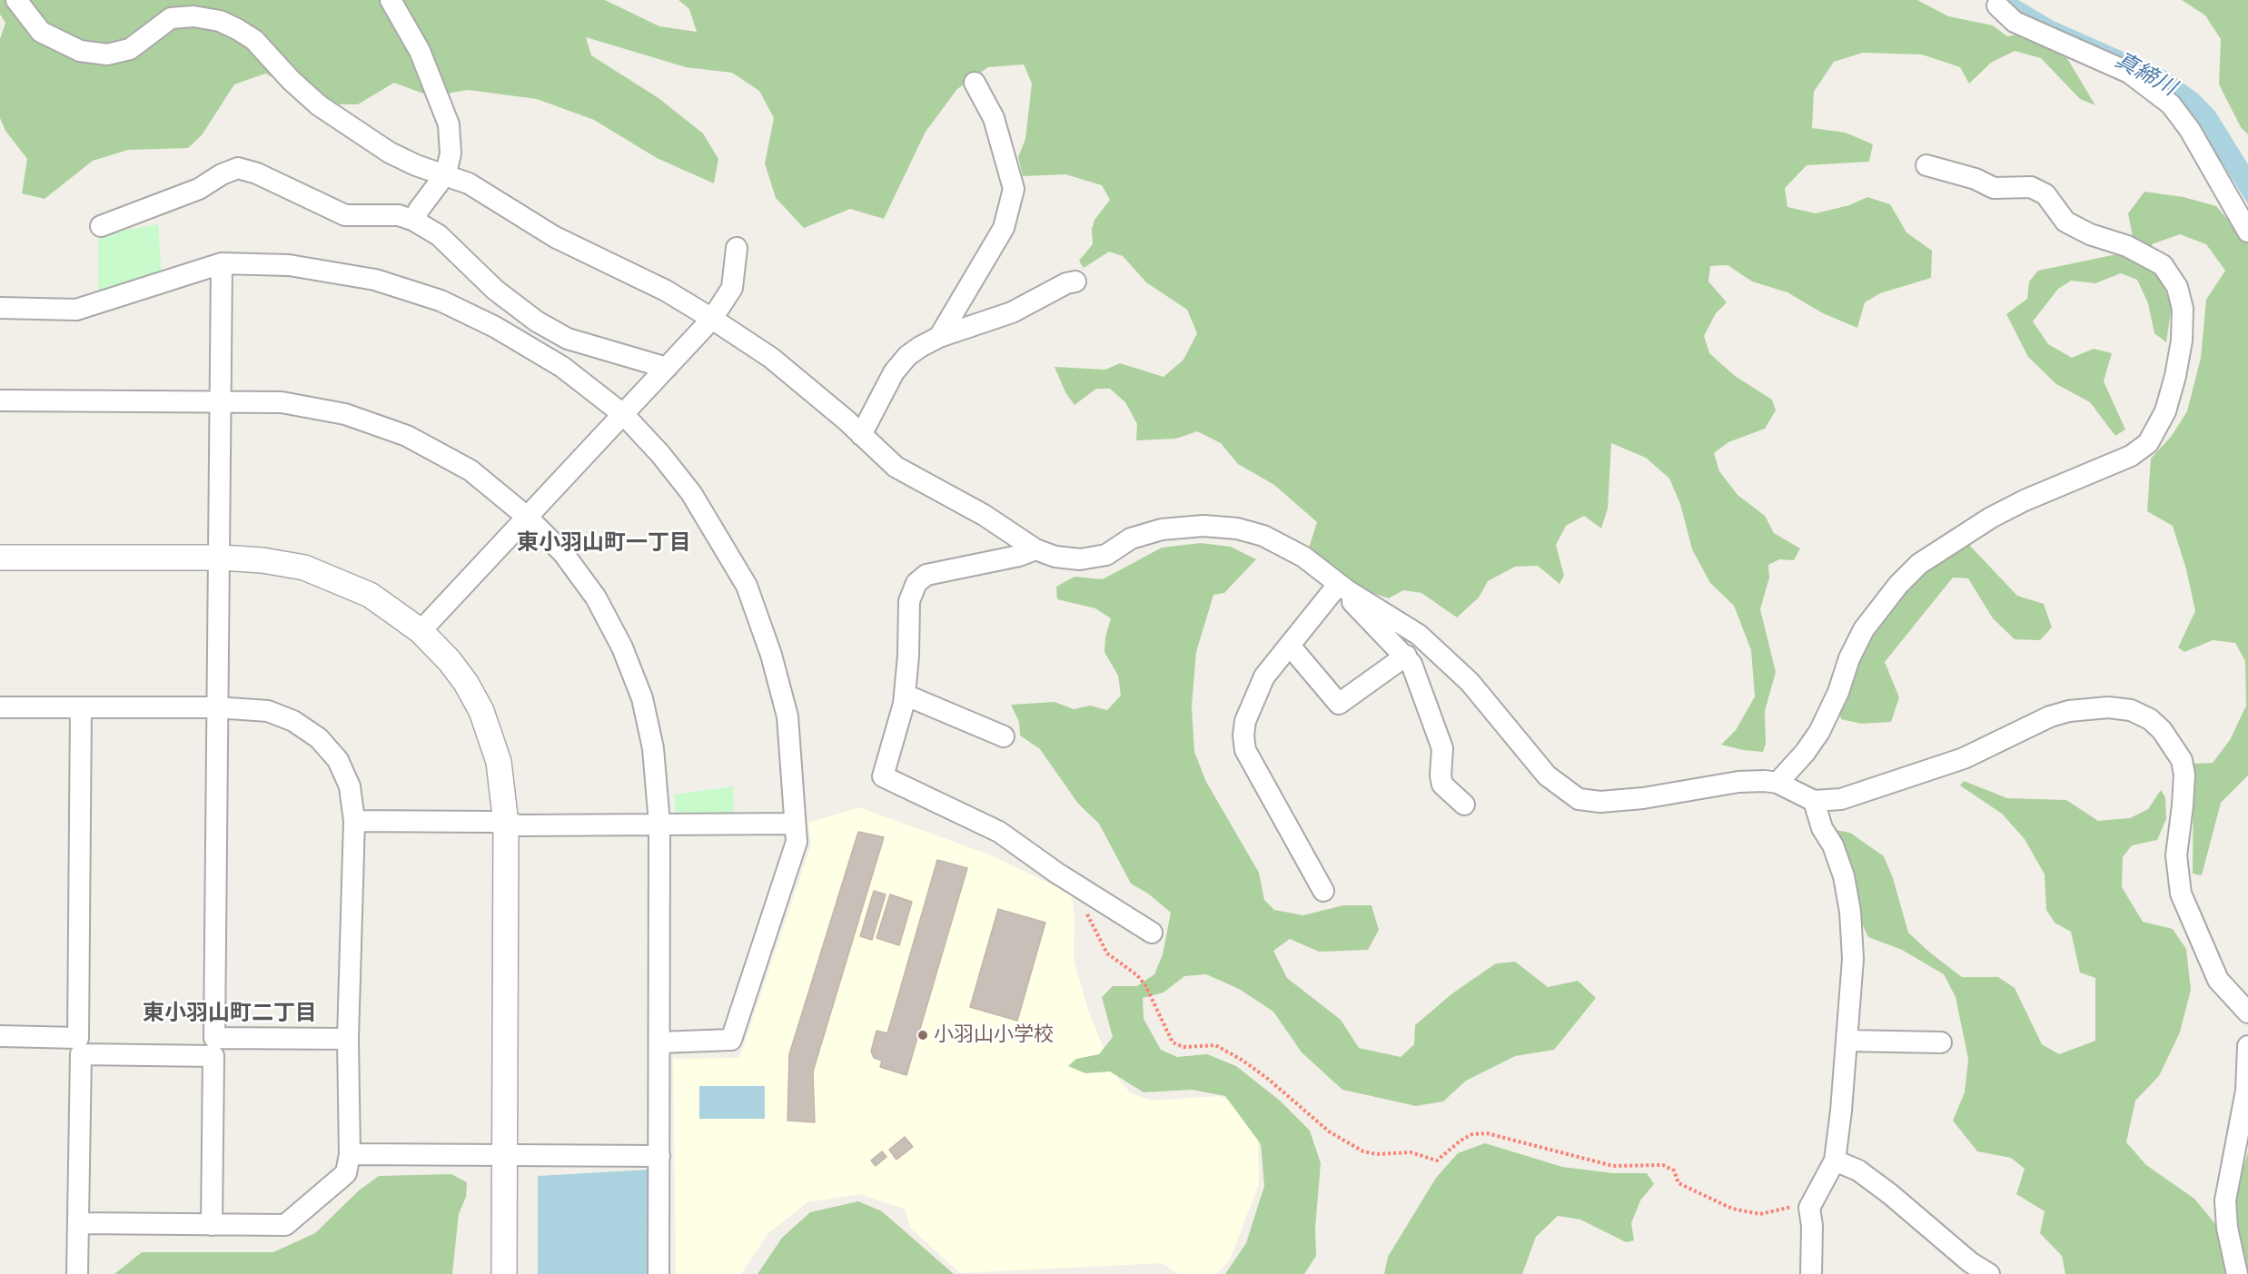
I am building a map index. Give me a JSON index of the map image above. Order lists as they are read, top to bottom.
{
  "districts": ["東小羽山町一丁目", "東小羽山町二丁目"],
  "water": ["真締川"],
  "places": ["小羽山小学校"]
}
